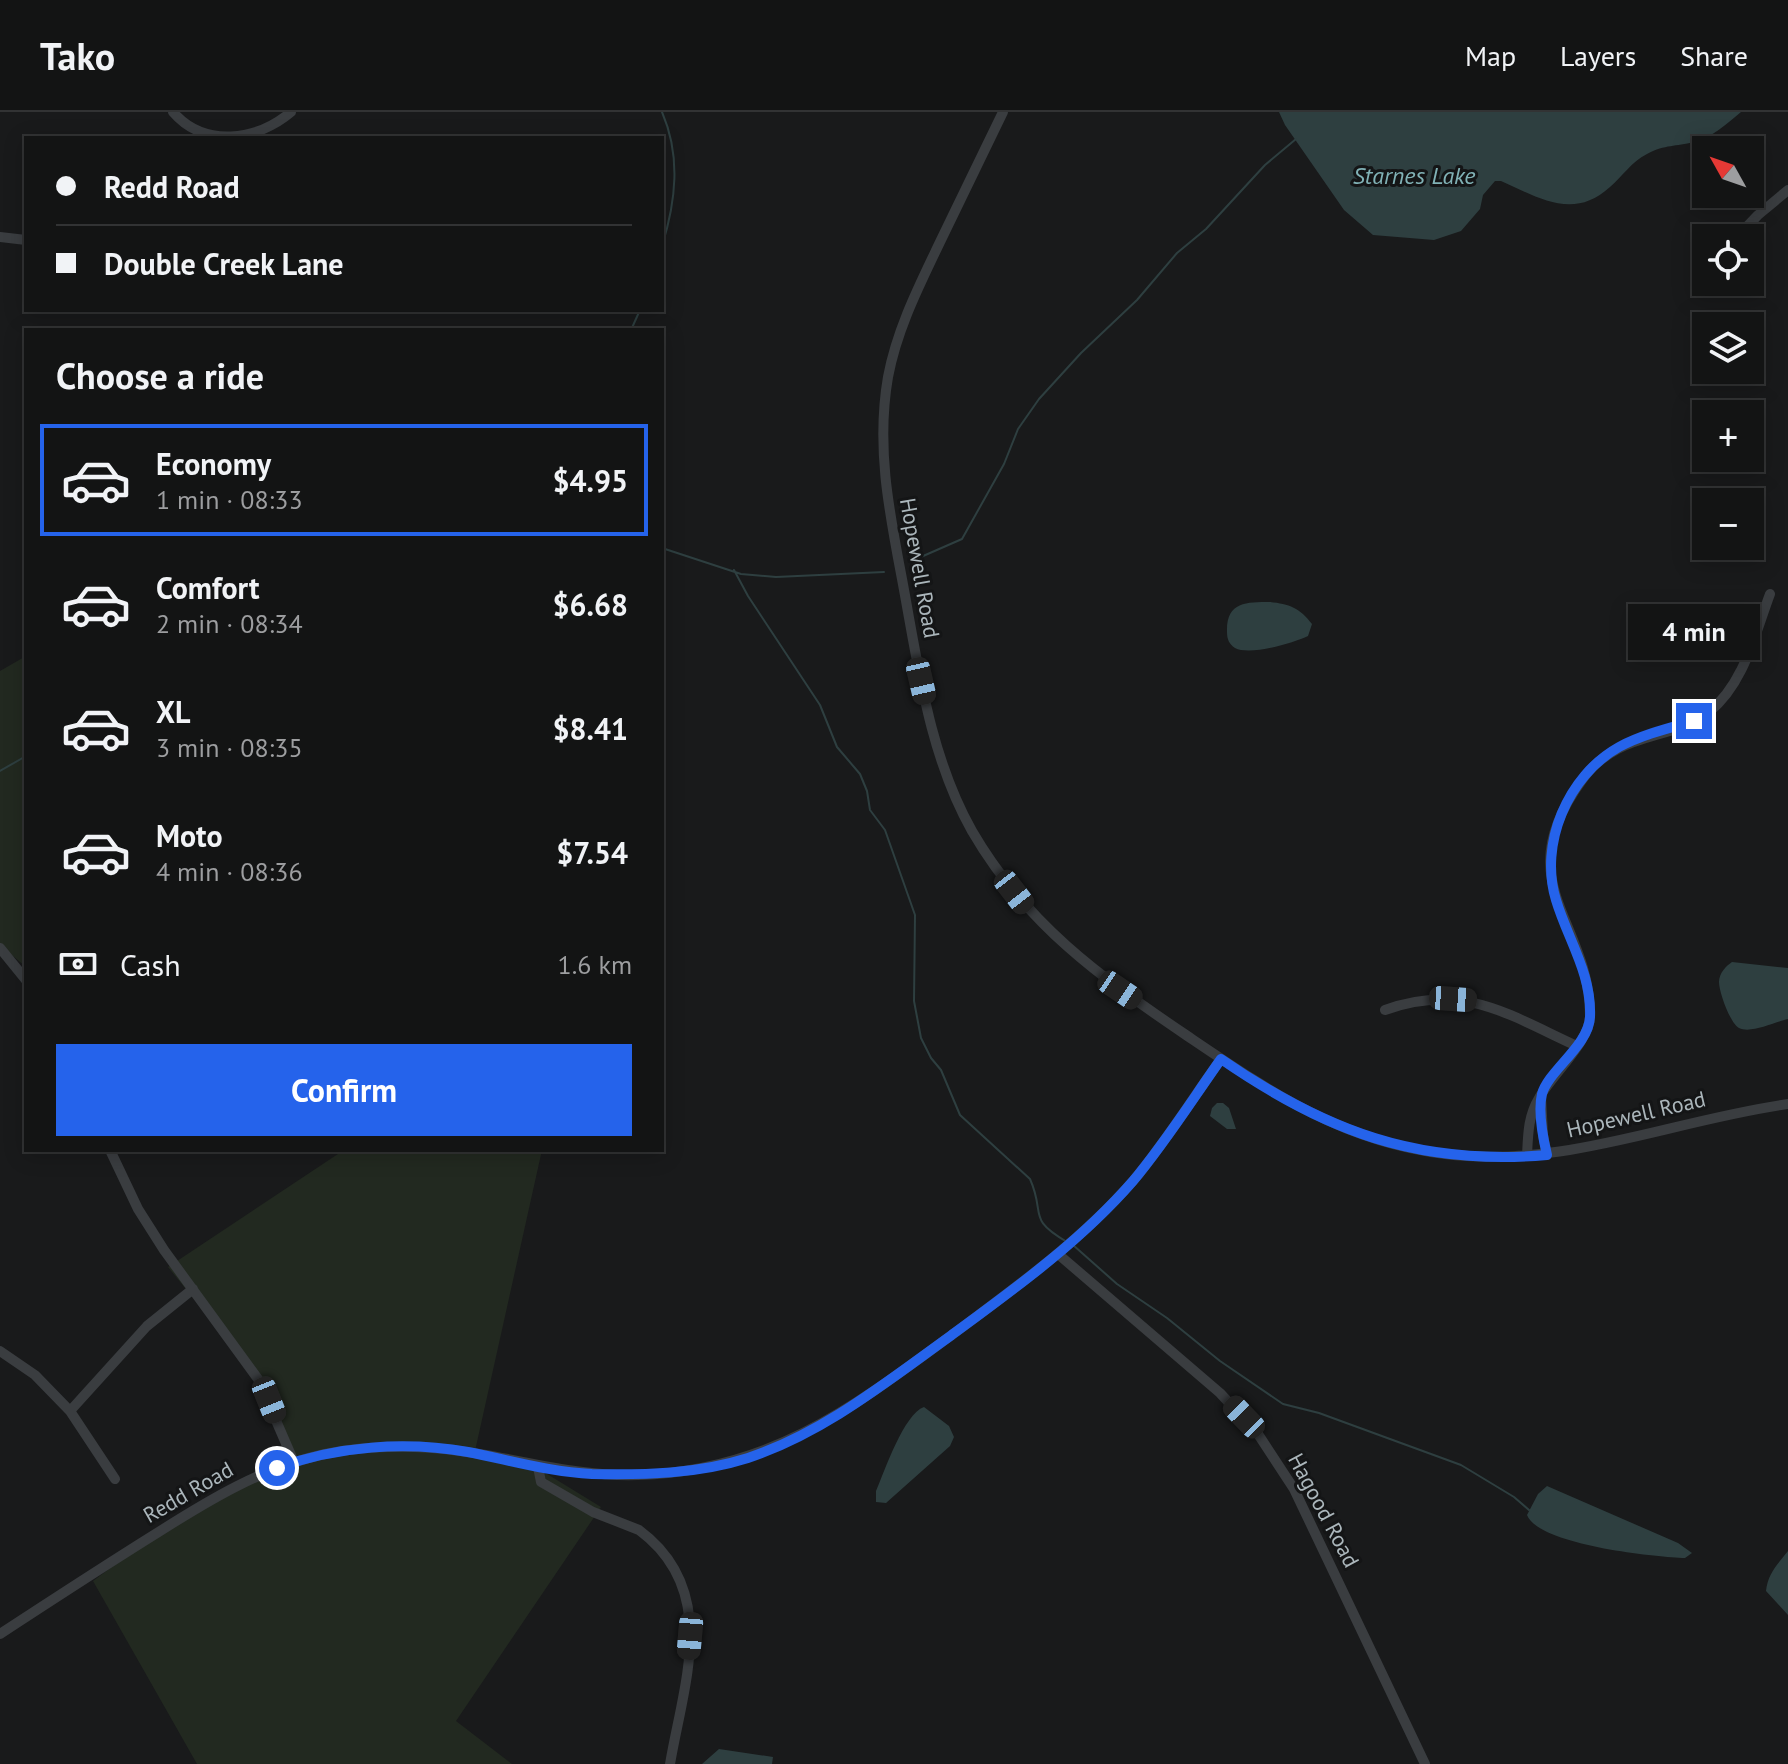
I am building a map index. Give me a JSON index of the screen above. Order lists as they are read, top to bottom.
{
  "streets": {
    "street": ["Hopewell Road", "Redd Road", "Hagood Road"]
  },
  "crossings": [
    ["Hopewell Road", "Redd Road"],
    ["Redd Road", "Hagood Road"]
  ],
  "water": ["Starnes Lake"],
  "north": "top left",
  "page": {
    "header": "Tako",
    "nav": ["Map", "Layers", "Share"],
    "map_buttons": ["+", "−"],
    "banner": ["Redd Road", "Double Creek Lane"],
    "heading": "Choose a ride",
    "list": [
      {
        "name": "Economy",
        "note": "1 min · 08:33",
        "value": "$4.95"
      },
      {
        "name": "Comfort",
        "note": "2 min · 08:34",
        "value": "$6.68"
      },
      {
        "name": "XL",
        "note": "3 min · 08:35",
        "value": "$8.41"
      },
      {
        "name": "Moto",
        "note": "4 min · 08:36",
        "value": "$7.54"
      }
    ],
    "bubble": "4 min",
    "pay": ["Cash", "1.6 km"],
    "buttons": "Confirm"
  }
}
